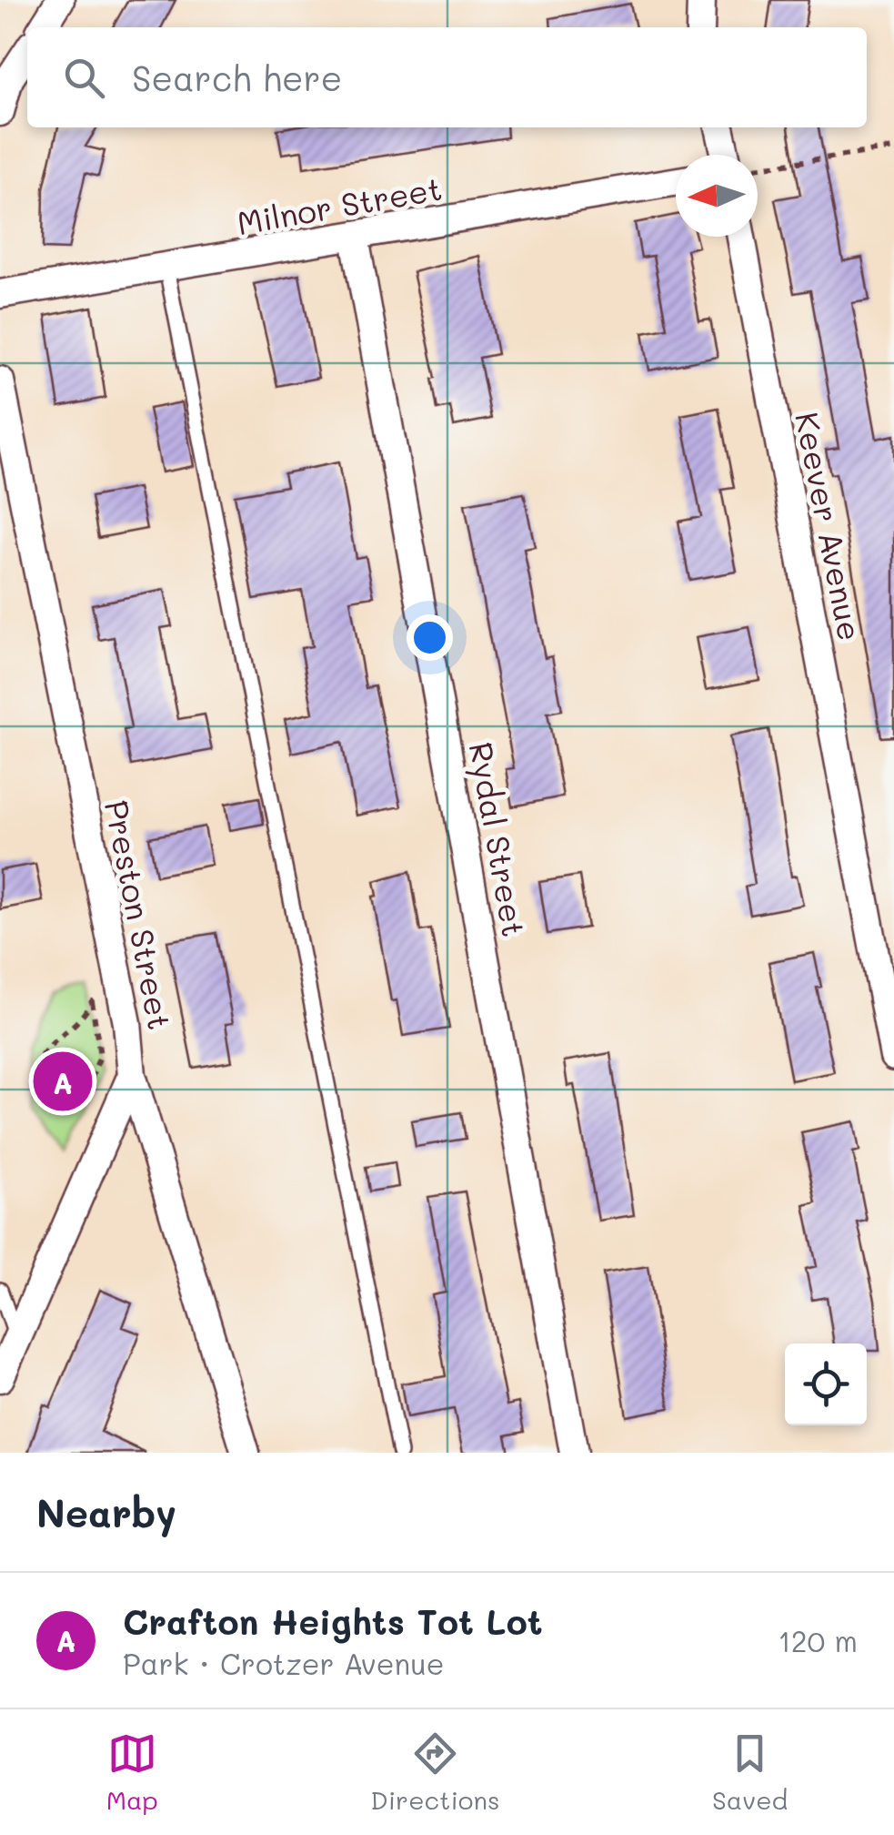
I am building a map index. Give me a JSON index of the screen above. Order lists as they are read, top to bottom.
{
  "streets": {
    "street": [
      "Milnor Street",
      "Keever Avenue",
      "Rydal Street",
      "Preston Street"
    ]
  },
  "crossings": [
    ["Milnor Street", "Rydal Street"]
  ],
  "north": "left",
  "page": {
    "search": "Search here",
    "pins": "A",
    "heading": "Nearby",
    "list": [
      {
        "mark": "A",
        "name": "Crafton Heights Tot Lot",
        "note": "Park · Crotzer Avenue",
        "value": "120 m"
      }
    ],
    "nav": ["Map", "Directions", "Saved"]
  }
}
